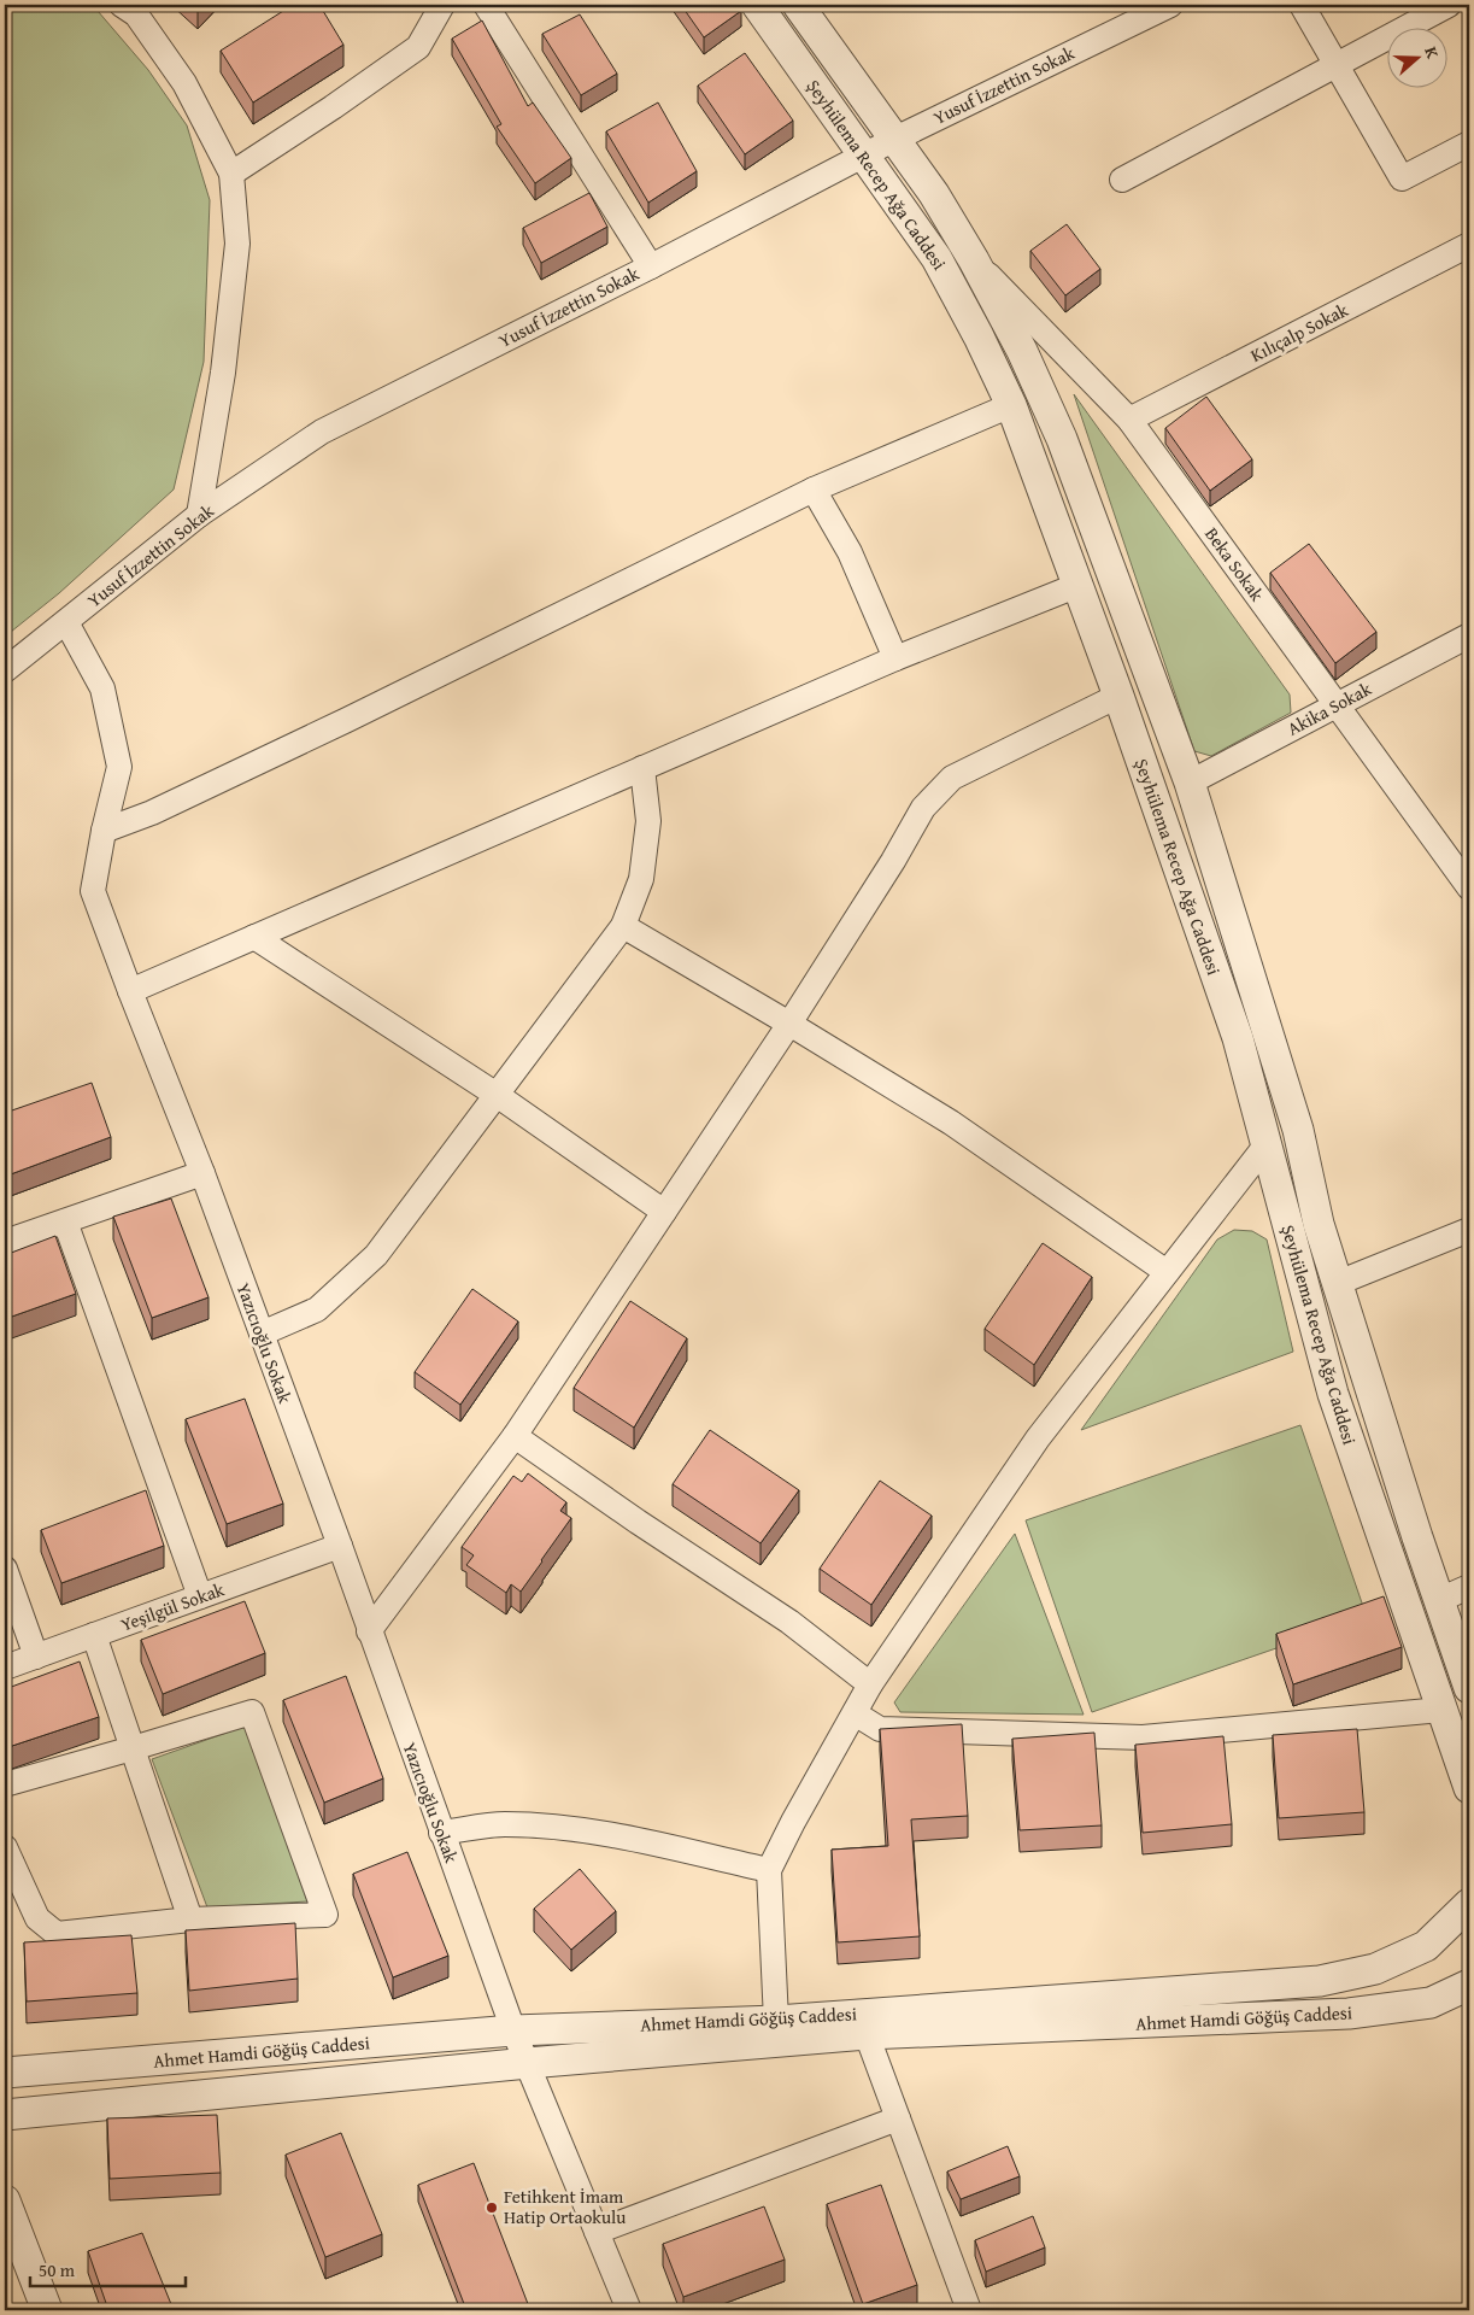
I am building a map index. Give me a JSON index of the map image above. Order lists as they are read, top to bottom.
{
  "streets": {
    "street": [
      "Yusuf İzzettin Sokak",
      "Şeyhülema Recep Ağa Caddesi",
      "Kılıçalp Sokak",
      "Beka Sokak",
      "Akika Sokak",
      "Yazıcıoğlu Sokak",
      "Yeşilgül Sokak",
      "Ahmet Hamdi Göğüş Caddesi"
    ]
  },
  "crossings": [
    ["Yusuf İzzettin Sokak", "Şeyhülema Recep Ağa Caddesi"],
    ["Yusuf İzzettin Sokak", "Yazıcıoğlu Sokak"],
    ["Şeyhülema Recep Ağa Caddesi", "Beka Sokak"],
    ["Şeyhülema Recep Ağa Caddesi", "Akika Sokak"],
    ["Kılıçalp Sokak", "Beka Sokak"],
    ["Beka Sokak", "Akika Sokak"],
    ["Yazıcıoğlu Sokak", "Yeşilgül Sokak"],
    ["Yazıcıoğlu Sokak", "Ahmet Hamdi Göğüş Caddesi"]
  ],
  "places": ["Fetihkent İmam Hatip Ortaokulu"],
  "scale_bar": "50 m",
  "north": "right"
}
